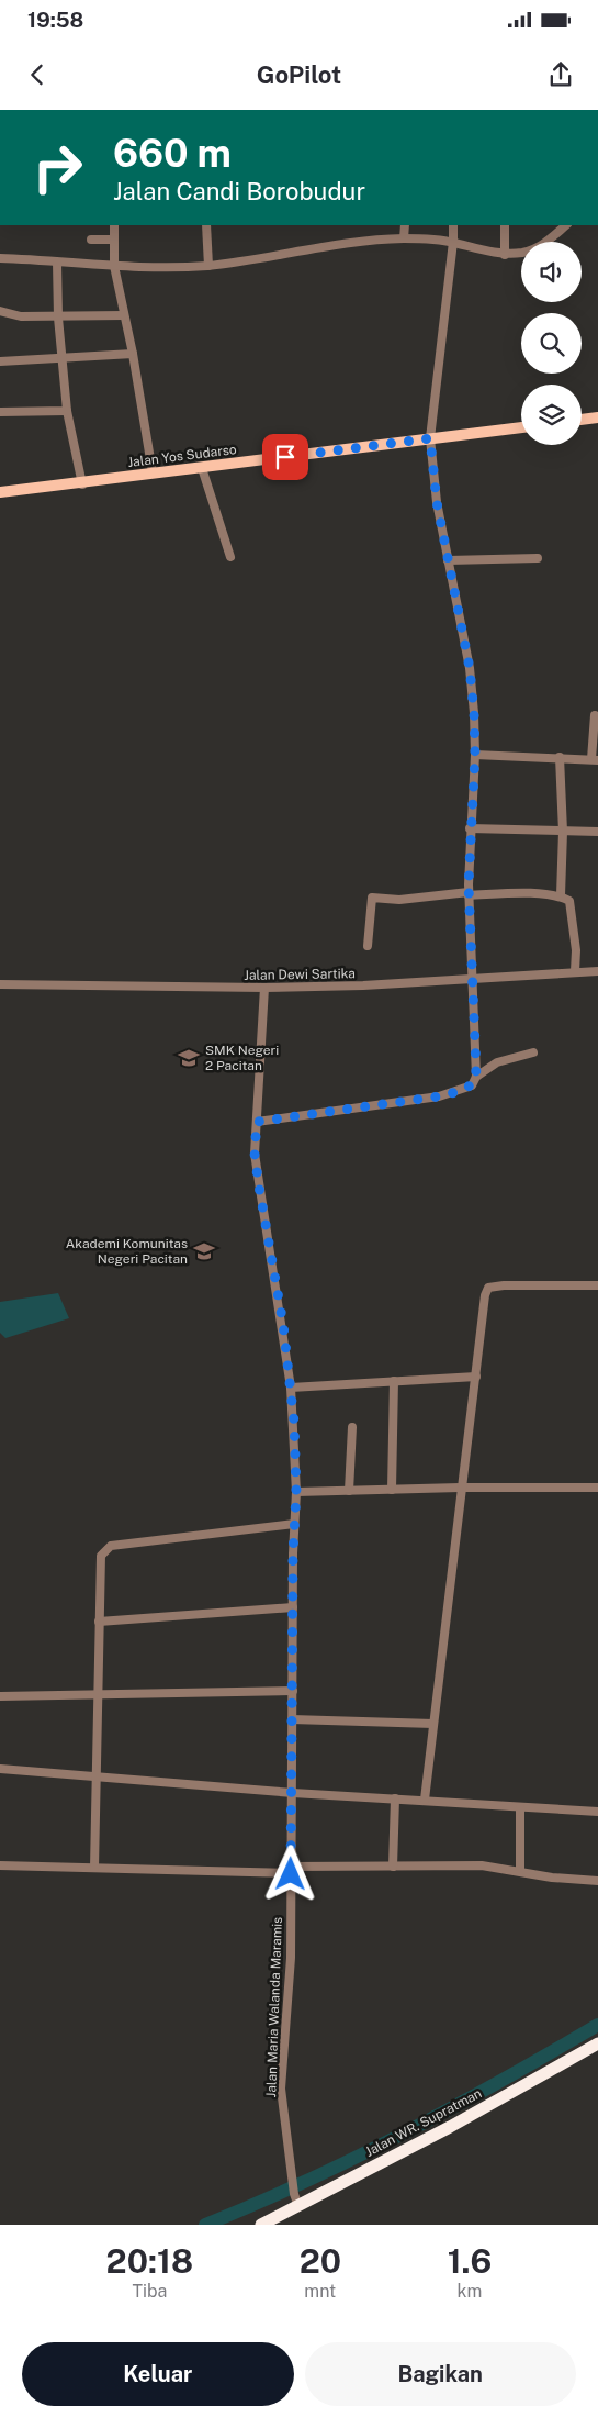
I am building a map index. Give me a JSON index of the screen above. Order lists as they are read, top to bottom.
{
  "streets": {
    "highway": ["Jalan WR. Supratman"],
    "main road": ["Jalan Yos Sudarso"],
    "street": ["Jalan Dewi Sartika", "Jalan Maria Walanda Maramis"]
  },
  "crossings": [
    ["Jalan Dewi Sartika", "Jalan Maria Walanda Maramis"],
    ["Jalan Maria Walanda Maramis", "Jalan WR. Supratman"]
  ],
  "places": {
    "school or university": ["SMK Negeri 2 Pacitan", "Akademi Komunitas Negeri Pacitan"]
  },
  "page": {
    "status": "19:58",
    "header": "GoPilot",
    "turn": ["660 m", "Jalan Candi Borobudur"],
    "eta": [
      "20:18",
      "Tiba",
      "20",
      "mnt",
      "1.6",
      "km"
    ],
    "buttons": ["Keluar", "Bagikan"]
  }
}
